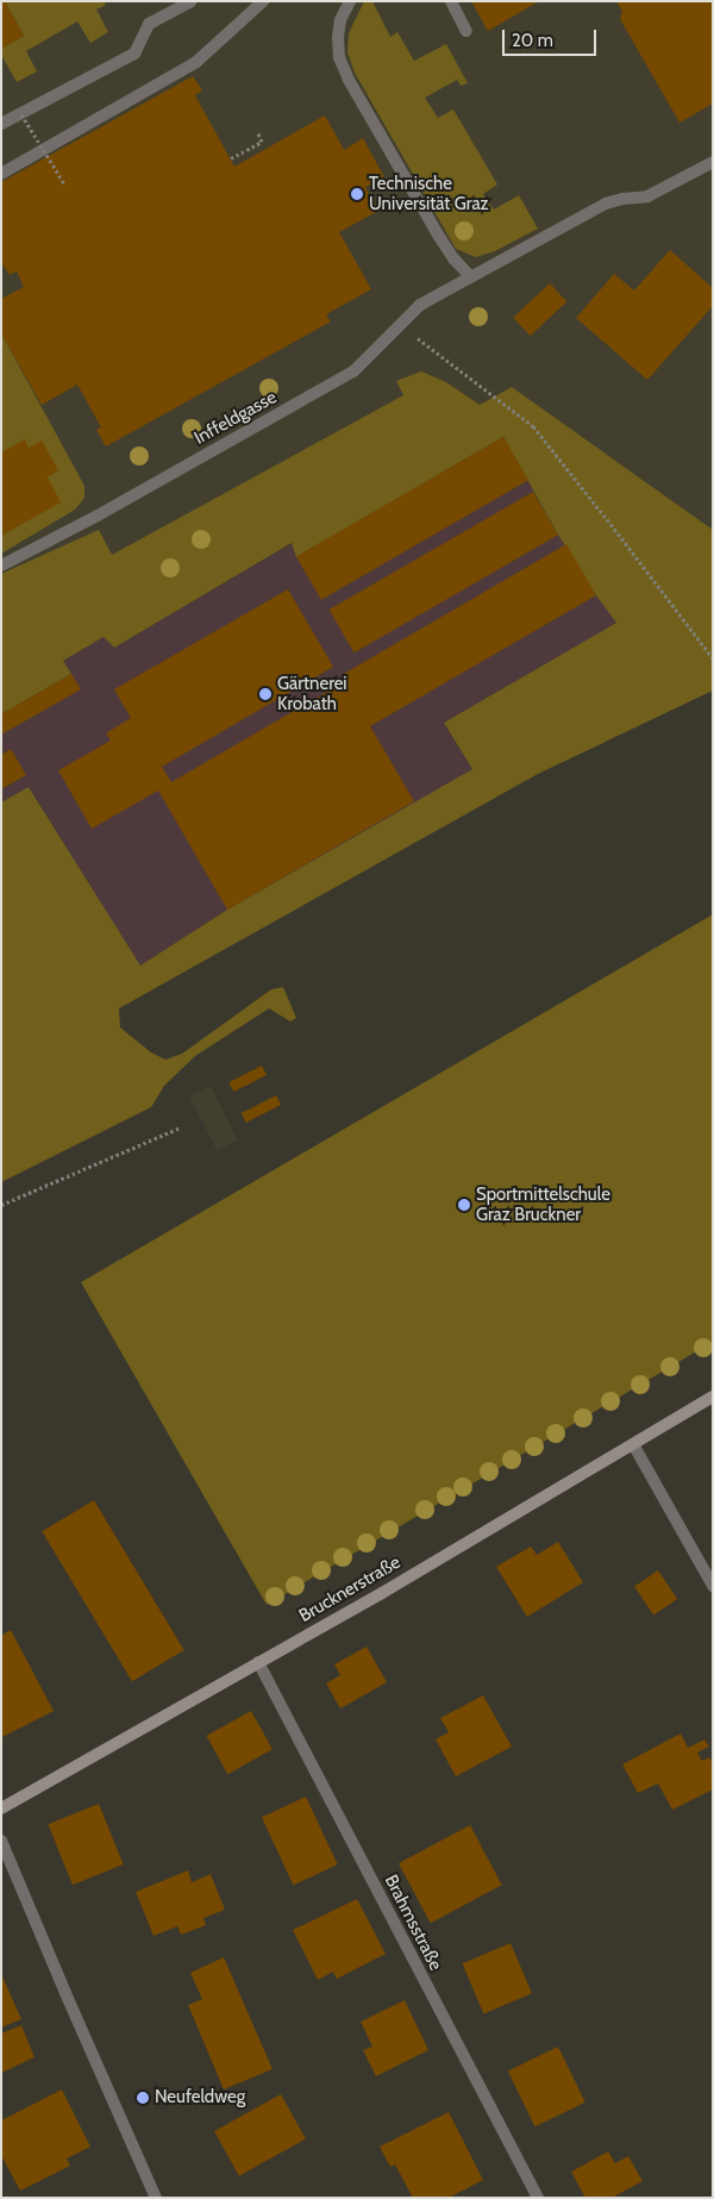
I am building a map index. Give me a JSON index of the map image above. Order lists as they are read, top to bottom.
{
  "streets": {
    "main road": ["Brucknerstraße"],
    "street": ["Inffeldgasse", "Brahmsstraße"]
  },
  "crossings": [
    ["Brucknerstraße", "Brahmsstraße"]
  ],
  "places": [
    "Technische Universität Graz",
    "Gärtnerei Krobath",
    "Sportmittelschule Graz Bruckner",
    "Neufeldweg"
  ],
  "scale_bar": "20 m"
}
